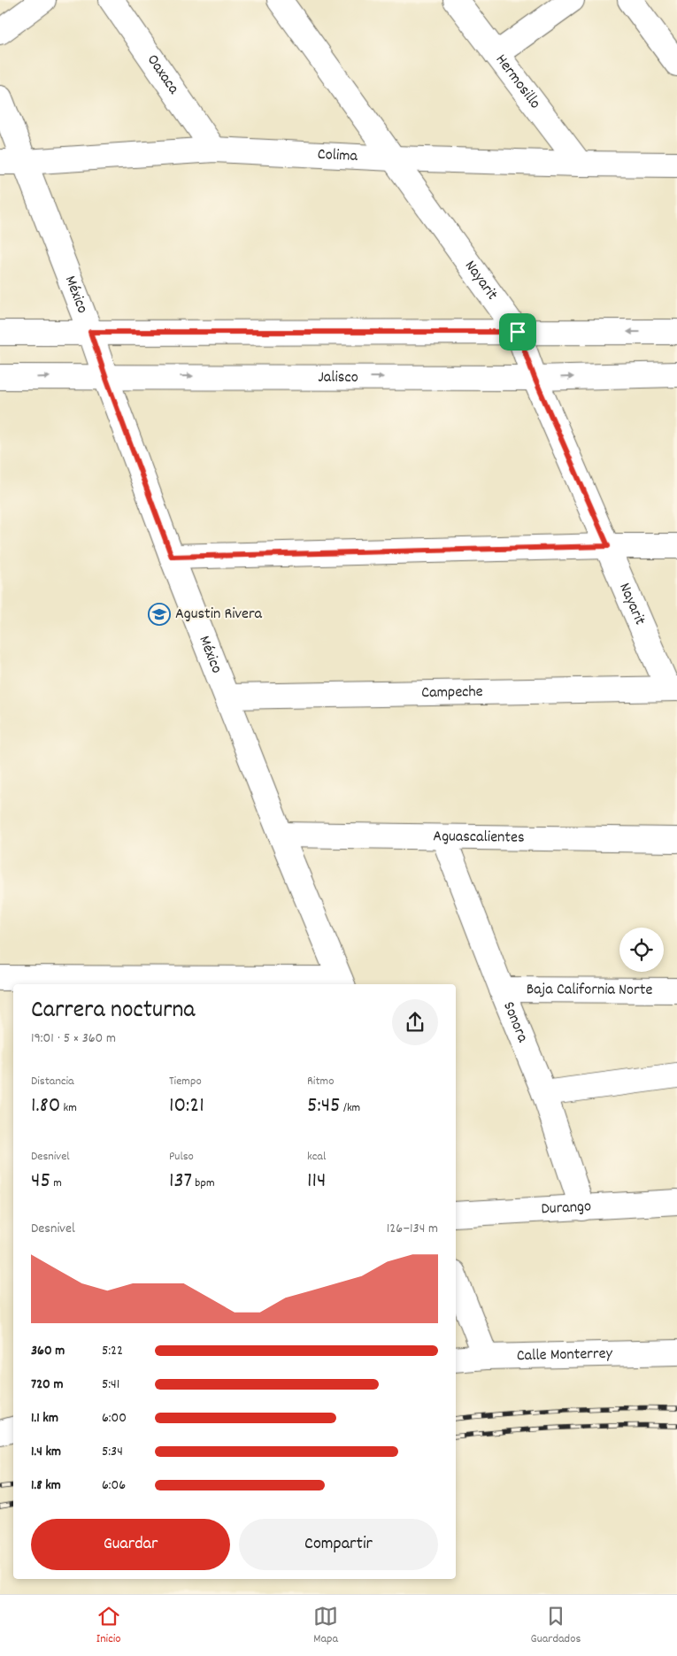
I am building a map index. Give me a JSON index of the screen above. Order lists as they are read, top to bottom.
{
  "streets": {
    "street": [
      "Oaxaca",
      "Hermosillo",
      "Colima",
      "Nayarit",
      "México",
      "Jalisco",
      "Campeche",
      "Aguascalientes",
      "Baja California Norte",
      "Sonora",
      "Durango",
      "Calle Monterrey"
    ]
  },
  "crossings": [
    ["Oaxaca", "Colima"],
    ["Hermosillo", "Colima"],
    ["Colima", "Nayarit"],
    ["Colima", "México"],
    ["Nayarit", "Jalisco"],
    ["Nayarit", "Campeche"],
    ["México", "Jalisco"],
    ["México", "Campeche"],
    ["México", "Aguascalientes"],
    ["Aguascalientes", "Sonora"],
    ["Baja California Norte", "Sonora"],
    ["Sonora", "Durango"]
  ],
  "places": {
    "school or university": ["Agustin Rivera"]
  },
  "page": {
    "heading": ["Carrera nocturna", "19:01 · 5 × 360 m"],
    "stats": [
      ["Distancia", "1.80 km"],
      ["Tiempo", "10:21"],
      ["Ritmo", "5:45 /km"],
      ["Desnivel", "45 m"],
      ["Pulso", "137 bpm"],
      ["kcal", "114"]
    ],
    "chart": ["Desnivel", "126–134 m"],
    "list": [
      {
        "name": "360 m",
        "note": "5:22"
      },
      {
        "name": "720 m",
        "note": "5:41"
      },
      {
        "name": "1.1 km",
        "note": "6:00"
      },
      {
        "name": "1.4 km",
        "note": "5:34"
      },
      {
        "name": "1.8 km",
        "note": "6:06"
      }
    ],
    "buttons": ["Guardar", "Compartir"],
    "tabs": ["Inicio", "Mapa", "Guardados"]
  }
}
